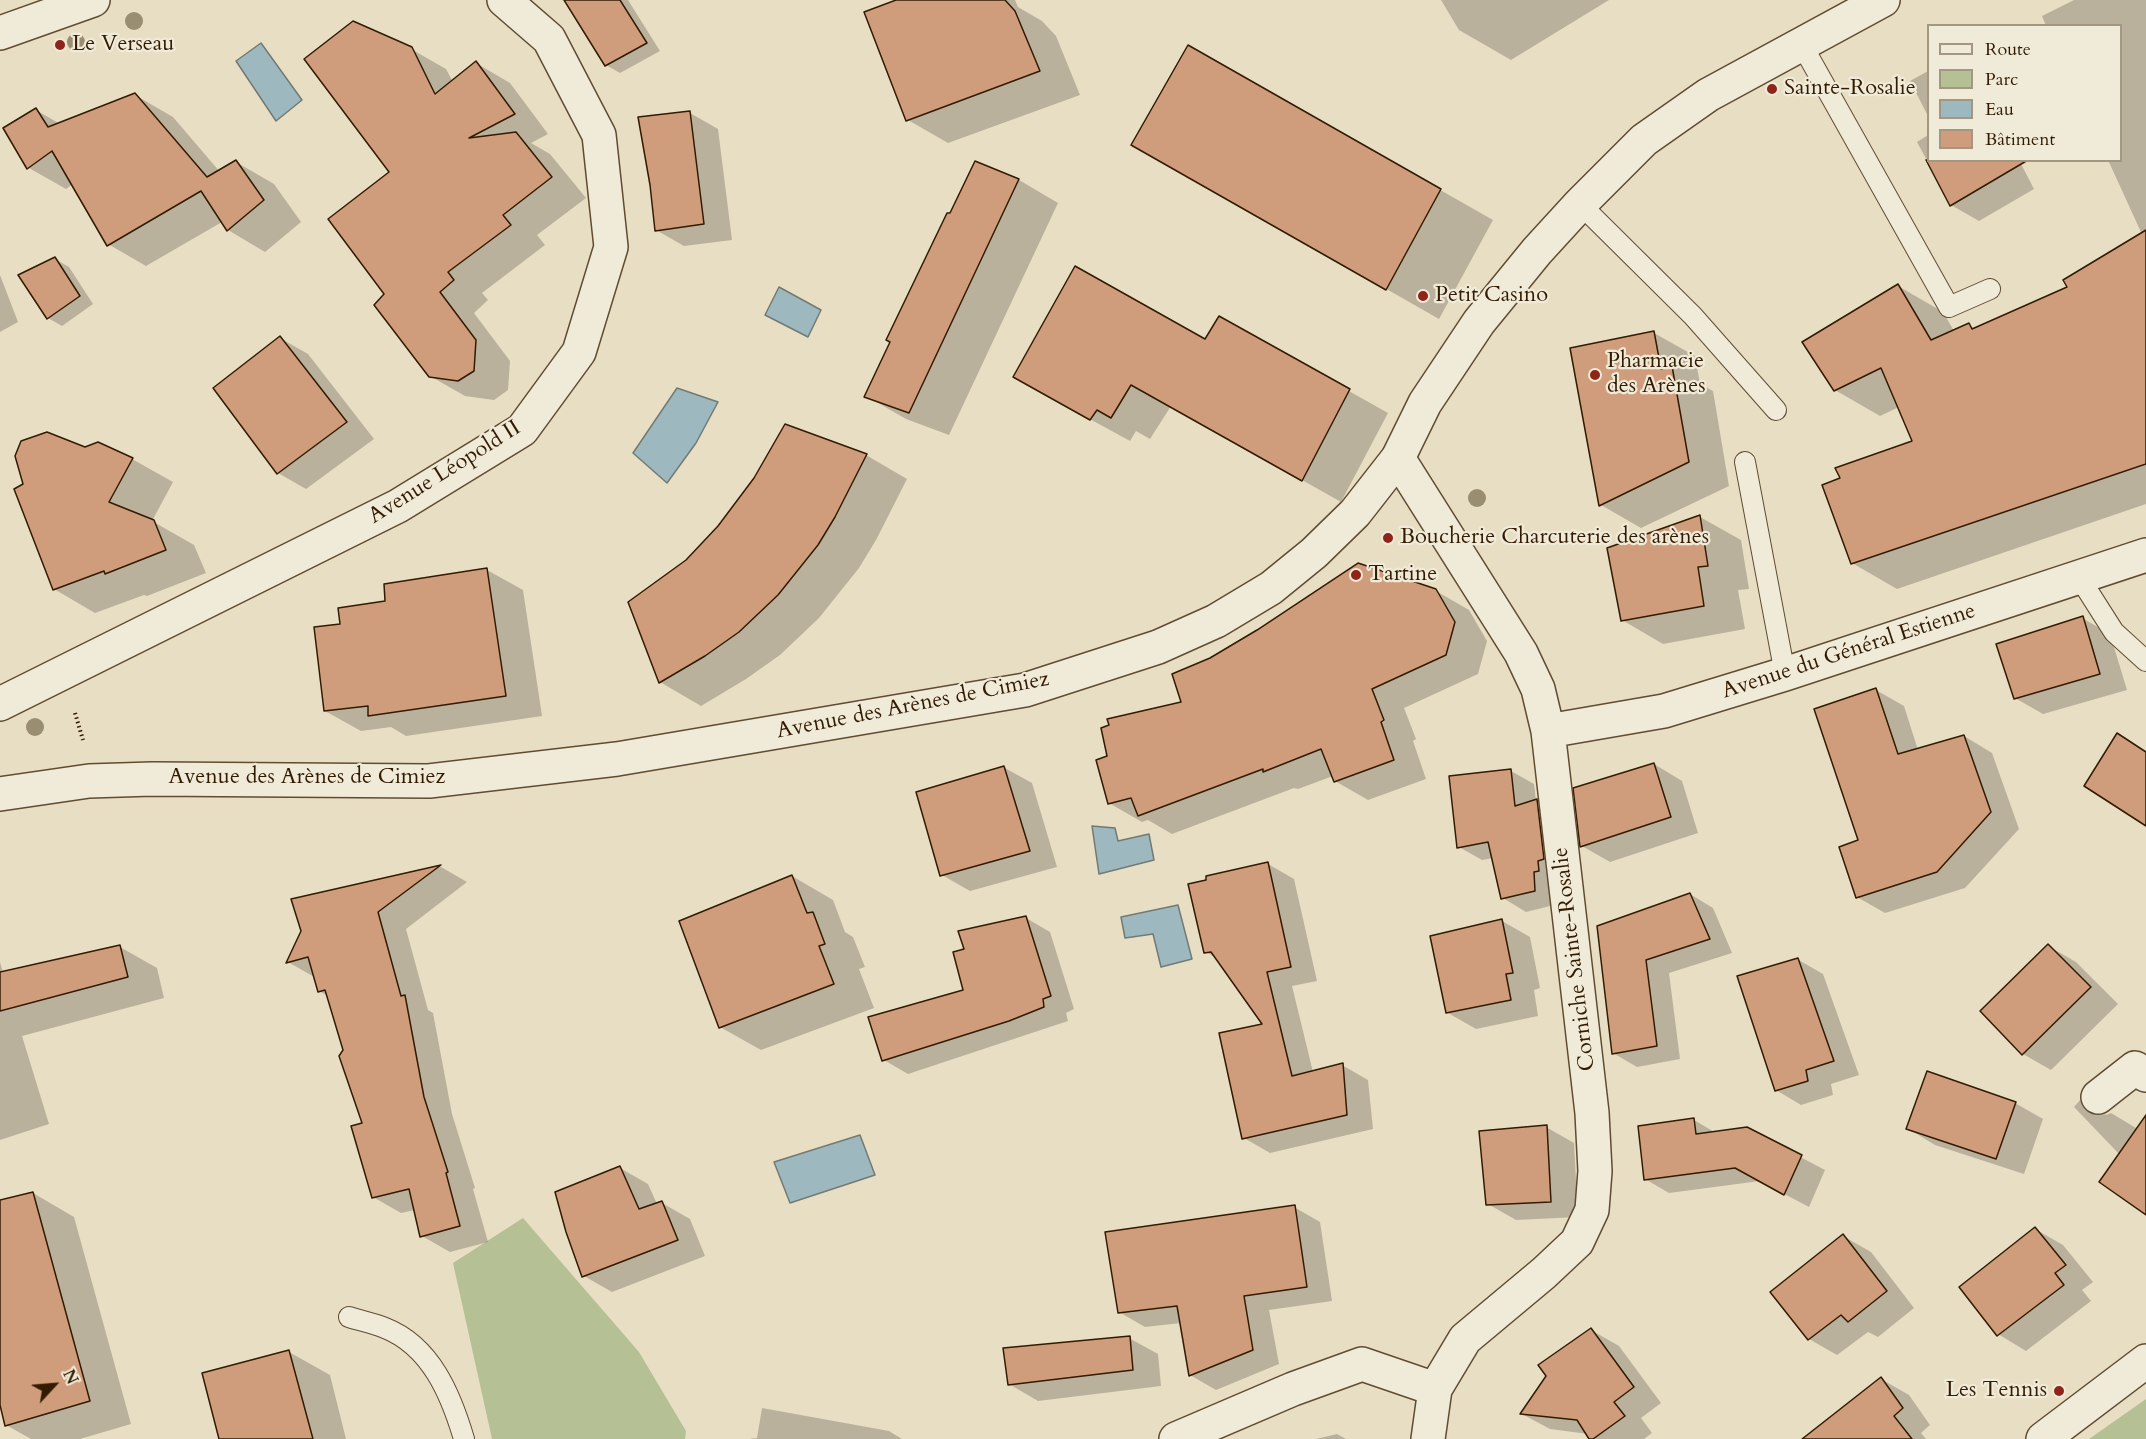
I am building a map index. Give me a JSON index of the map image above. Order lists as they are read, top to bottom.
{
  "streets": {
    "street": [
      "Avenue Léopold II",
      "Avenue du Général Estienne",
      "Avenue des Arènes de Cimiez",
      "Corniche Sainte-Rosalie"
    ]
  },
  "crossings": [
    ["Avenue du Général Estienne", "Corniche Sainte-Rosalie"],
    ["Avenue des Arènes de Cimiez", "Corniche Sainte-Rosalie"]
  ],
  "places": [
    "Le Verseau",
    "Sainte-Rosalie",
    "Petit Casino",
    "Pharmacie des Arènes",
    "Boucherie Charcuterie des arènes",
    "Tartine",
    "Les Tennis"
  ],
  "legend": [
    "Route",
    "Parc",
    "Eau",
    "Bâtiment"
  ],
  "north": "top right"
}
